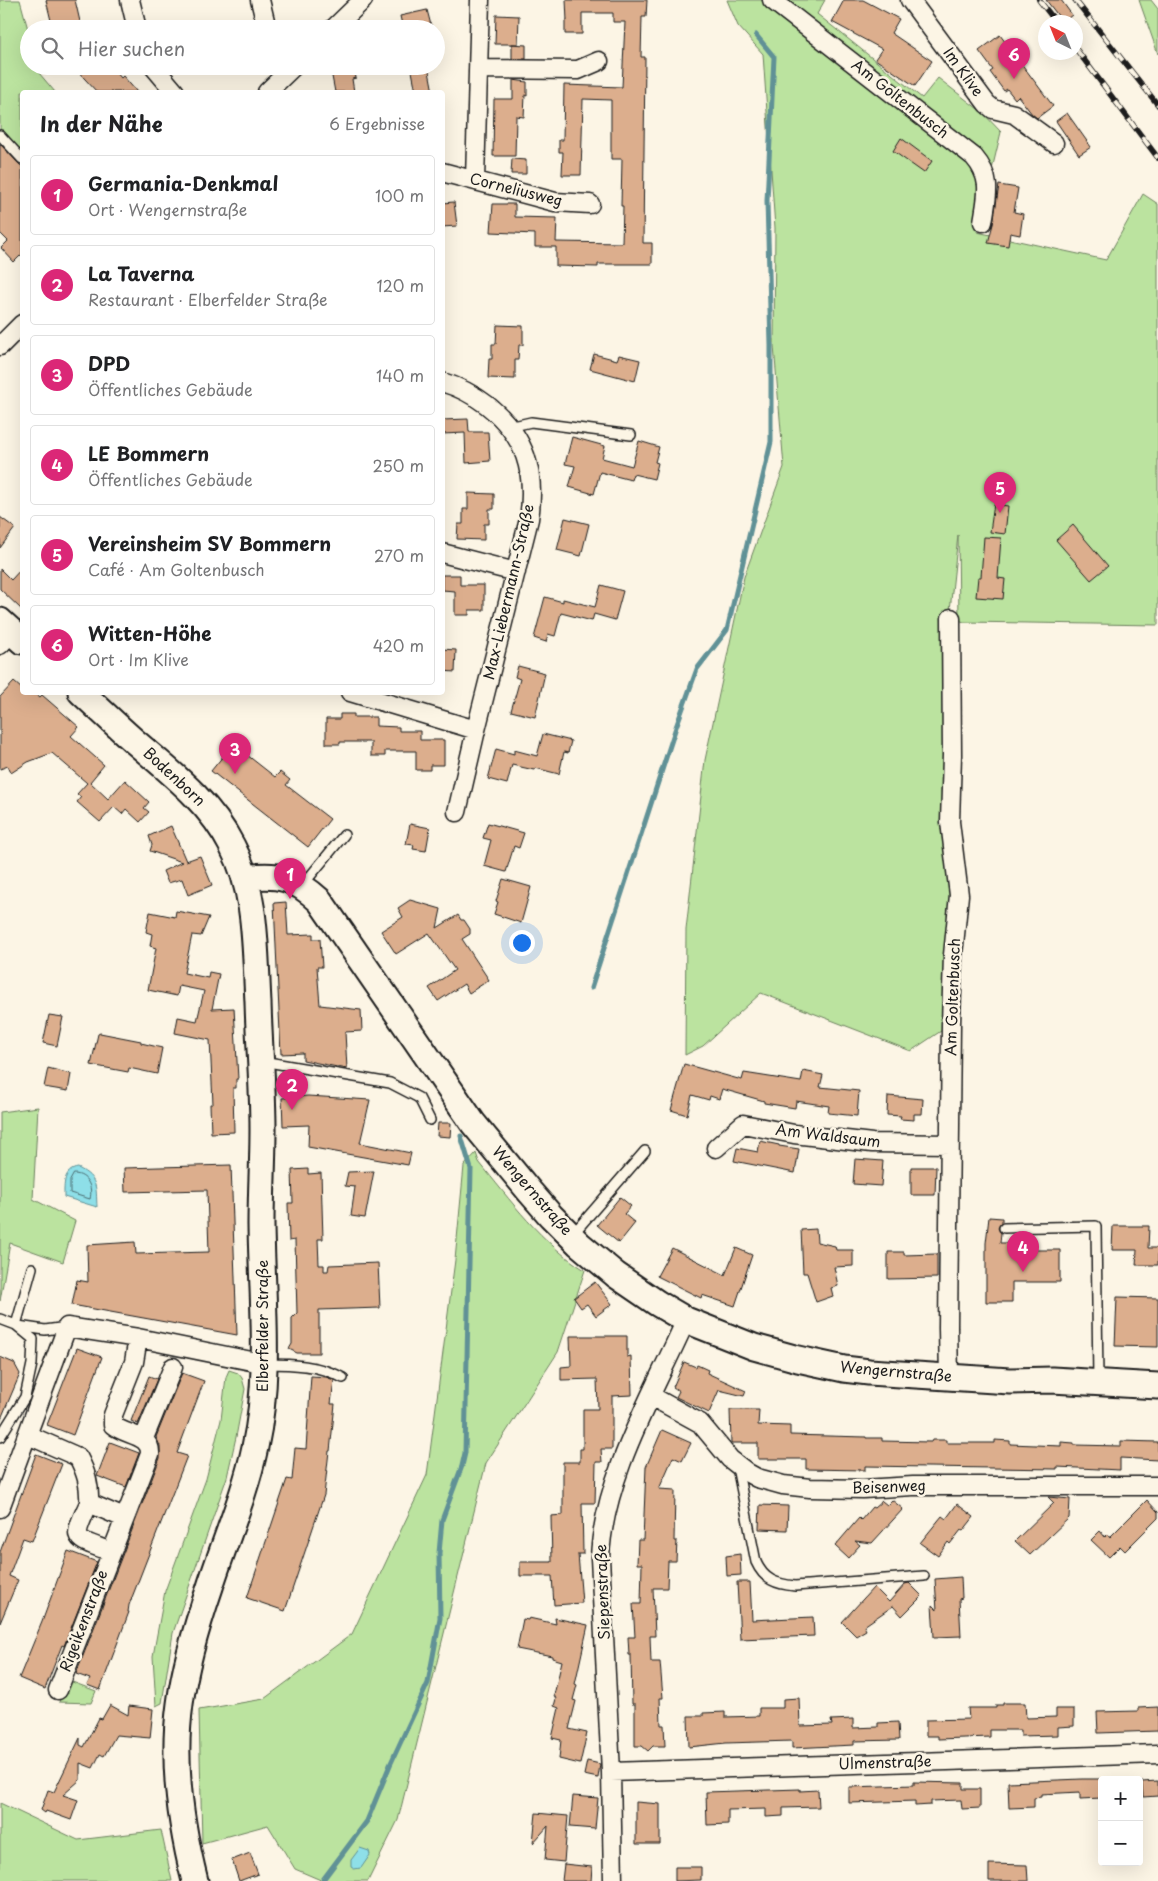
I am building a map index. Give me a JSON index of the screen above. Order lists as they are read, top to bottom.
{
  "streets": {
    "main road": ["Bodenborn", "Wengernstraße", "Elberfelder Straße"],
    "street": [
      "Im Klive",
      "Am Goltenbusch",
      "Corneliusweg",
      "Max-Liebermann-Straße",
      "Am Waldsaum",
      "Beisenweg",
      "Siepenstraße",
      "Rigeikenstraße",
      "Ulmenstraße"
    ]
  },
  "crossings": [
    ["Am Goltenbusch", "Am Waldsaum"],
    ["Am Goltenbusch", "Wengernstraße"],
    ["Bodenborn", "Wengernstraße"],
    ["Bodenborn", "Elberfelder Straße"],
    ["Wengernstraße", "Elberfelder Straße"],
    ["Wengernstraße", "Siepenstraße"],
    ["Beisenweg", "Siepenstraße"],
    ["Siepenstraße", "Ulmenstraße"]
  ],
  "north": "top left",
  "page": {
    "search": "Hier suchen",
    "pins": [
      "6",
      "5",
      "3",
      "1",
      "2",
      "4"
    ],
    "heading": ["In der Nähe", "6 Ergebnisse"],
    "list": [
      {
        "mark": "1",
        "name": "Germania-Denkmal",
        "note": "Ort · Wengernstraße",
        "value": "100 m"
      },
      {
        "mark": "2",
        "name": "La Taverna",
        "note": "Restaurant · Elberfelder Straße",
        "value": "120 m"
      },
      {
        "mark": "3",
        "name": "DPD",
        "note": "Öffentliches Gebäude",
        "value": "140 m"
      },
      {
        "mark": "4",
        "name": "LE Bommern",
        "note": "Öffentliches Gebäude",
        "value": "250 m"
      },
      {
        "mark": "5",
        "name": "Vereinsheim SV Bommern",
        "note": "Café · Am Goltenbusch",
        "value": "270 m"
      },
      {
        "mark": "6",
        "name": "Witten-Höhe",
        "note": "Ort · Im Klive",
        "value": "420 m"
      }
    ],
    "map_buttons": ["+", "−"]
  }
}
